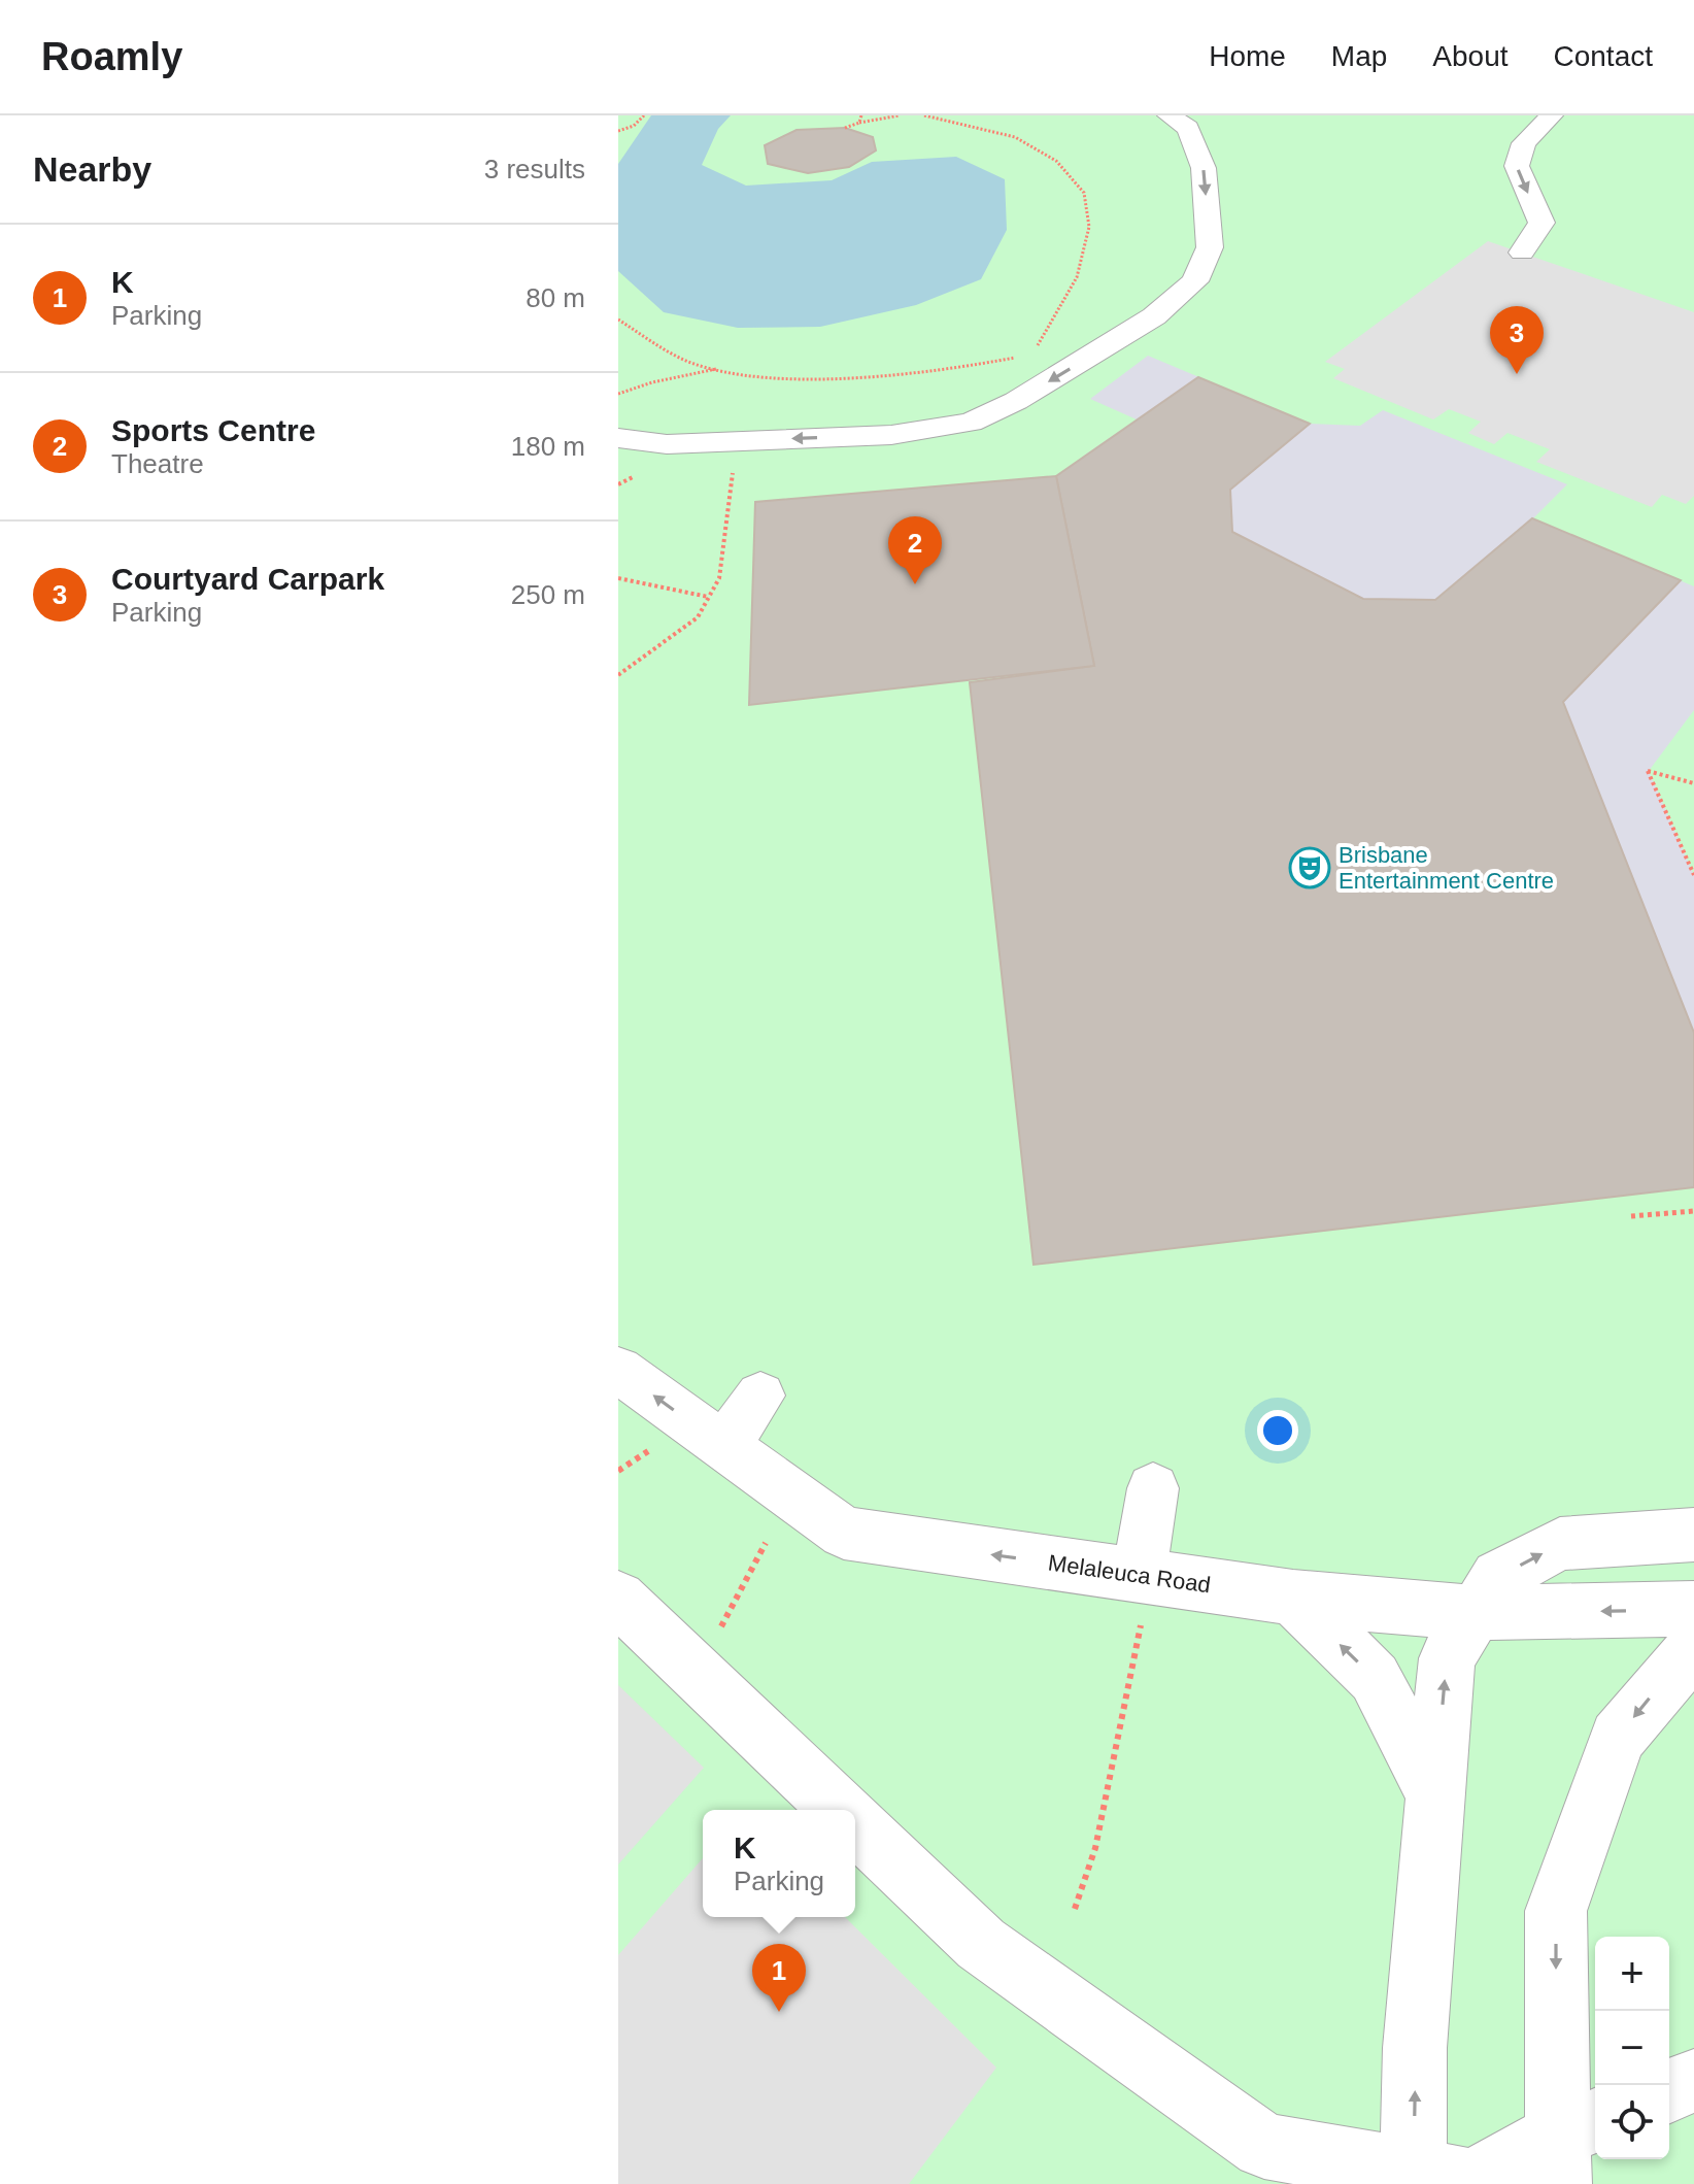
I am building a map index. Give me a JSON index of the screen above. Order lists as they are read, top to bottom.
{
  "streets": {
    "street": ["Melaleuca Road"]
  },
  "one_way": ["Melaleuca Road"],
  "places": {
    "theatre": ["Brisbane Entertainment Centre"]
  },
  "page": {
    "header": "Roamly",
    "nav": [
      "Home",
      "Map",
      "About",
      "Contact"
    ],
    "heading": ["Nearby", "3 results"],
    "list": [
      {
        "mark": "1",
        "name": "K",
        "note": "Parking",
        "value": "80 m"
      },
      {
        "mark": "2",
        "name": "Sports Centre",
        "note": "Theatre",
        "value": "180 m"
      },
      {
        "mark": "3",
        "name": "Courtyard Carpark",
        "note": "Parking",
        "value": "250 m"
      }
    ],
    "pins": ["3", "2", "1"],
    "popup": ["K", "Parking"],
    "map_buttons": ["+", "−"]
  }
}
